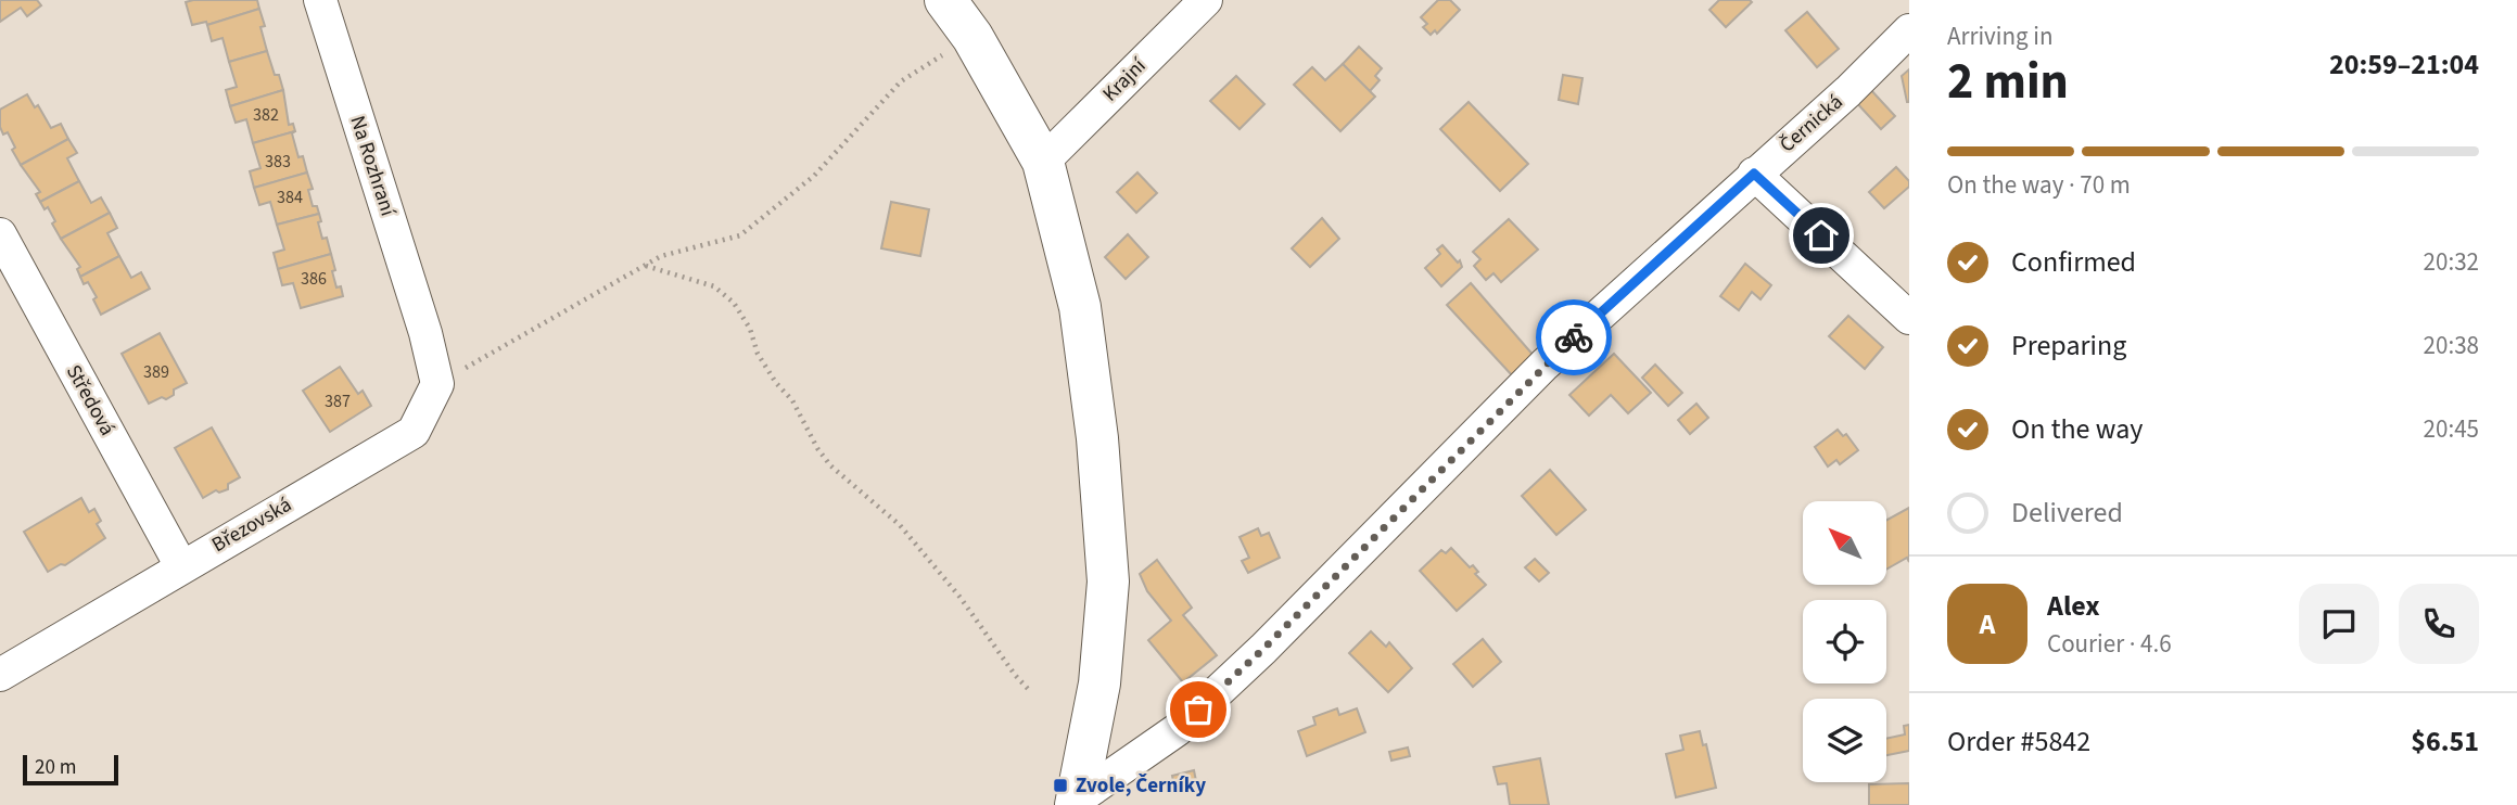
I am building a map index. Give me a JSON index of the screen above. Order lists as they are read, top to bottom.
{
  "streets": {
    "street": [
      "Krajní",
      "Černická",
      "Na Rozhraní",
      "Středová",
      "Březovská"
    ]
  },
  "crossings": [
    ["Na Rozhraní", "Březovská"],
    ["Středová", "Březovská"]
  ],
  "places": {
    "transit": ["Zvole, Černíky"]
  },
  "house_numbers": [
    "382",
    "383",
    "384",
    "386",
    "389",
    "387"
  ],
  "scale_bar": "20 m",
  "north": "top left",
  "page": {
    "heading": ["2 min", "Arriving in", "20:59–21:04"],
    "panel": [
      "Alex",
      "Courier · 4.6",
      "Order #5842",
      "$6.51"
    ],
    "bar": "On the way · 70 m",
    "list": [
      ["Confirmed", "20:32"],
      ["Preparing", "20:38"],
      ["On the way", "20:45"],
      "Delivered"
    ],
    "round": "A",
    "scale": "20 m"
  }
}
